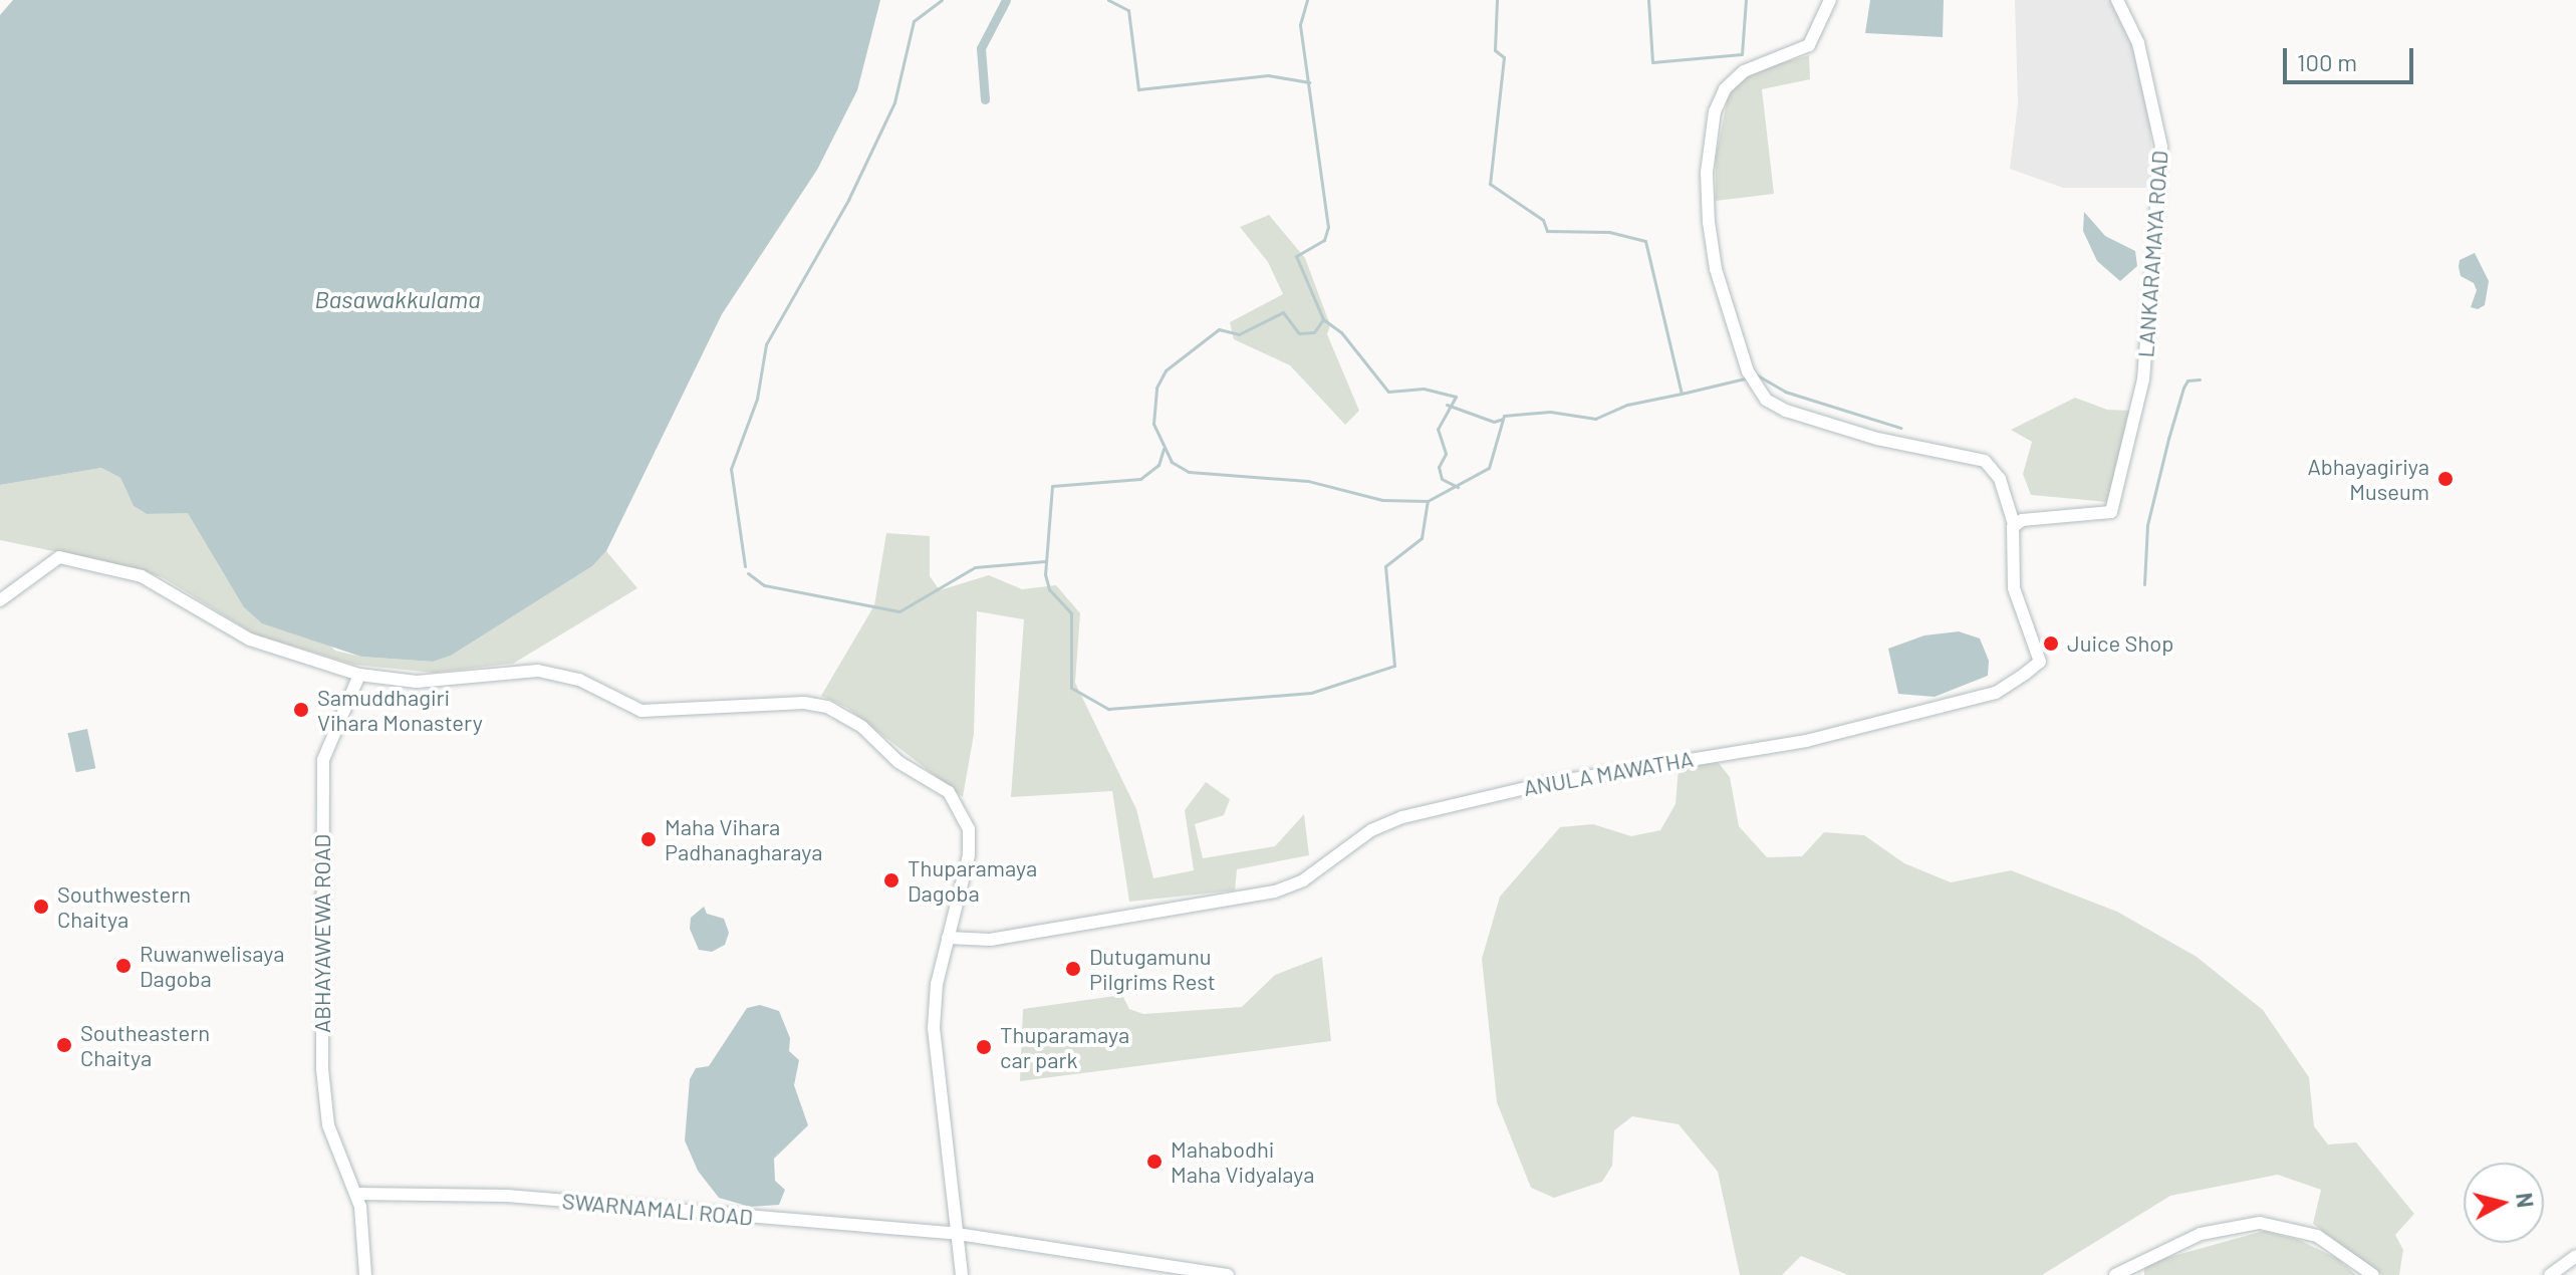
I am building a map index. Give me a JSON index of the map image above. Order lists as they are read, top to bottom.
{
  "streets": {
    "main road": [
      "LANKARAMAYA ROAD",
      "ANULA MAWATHA",
      "ABHAYAWEWA ROAD",
      "SWARNAMALI ROAD"
    ]
  },
  "crossings": [
    ["LANKARAMAYA ROAD", "ANULA MAWATHA"],
    ["ABHAYAWEWA ROAD", "SWARNAMALI ROAD"]
  ],
  "water": ["Basawakkulama"],
  "places": [
    "Abhayagiriya Museum",
    "Juice Shop",
    "Samuddhagiri Vihara Monastery",
    "Maha Vihara Padhanagharaya",
    "Thuparamaya Dagoba",
    "Southwestern Chaitya",
    "Ruwanwelisaya Dagoba",
    "Dutugamunu Pilgrims Rest",
    "Southeastern Chaitya",
    "Thuparamaya car park",
    "Mahabodhi Maha Vidyalaya"
  ],
  "scale_bar": "100 m",
  "north": "right"
}
